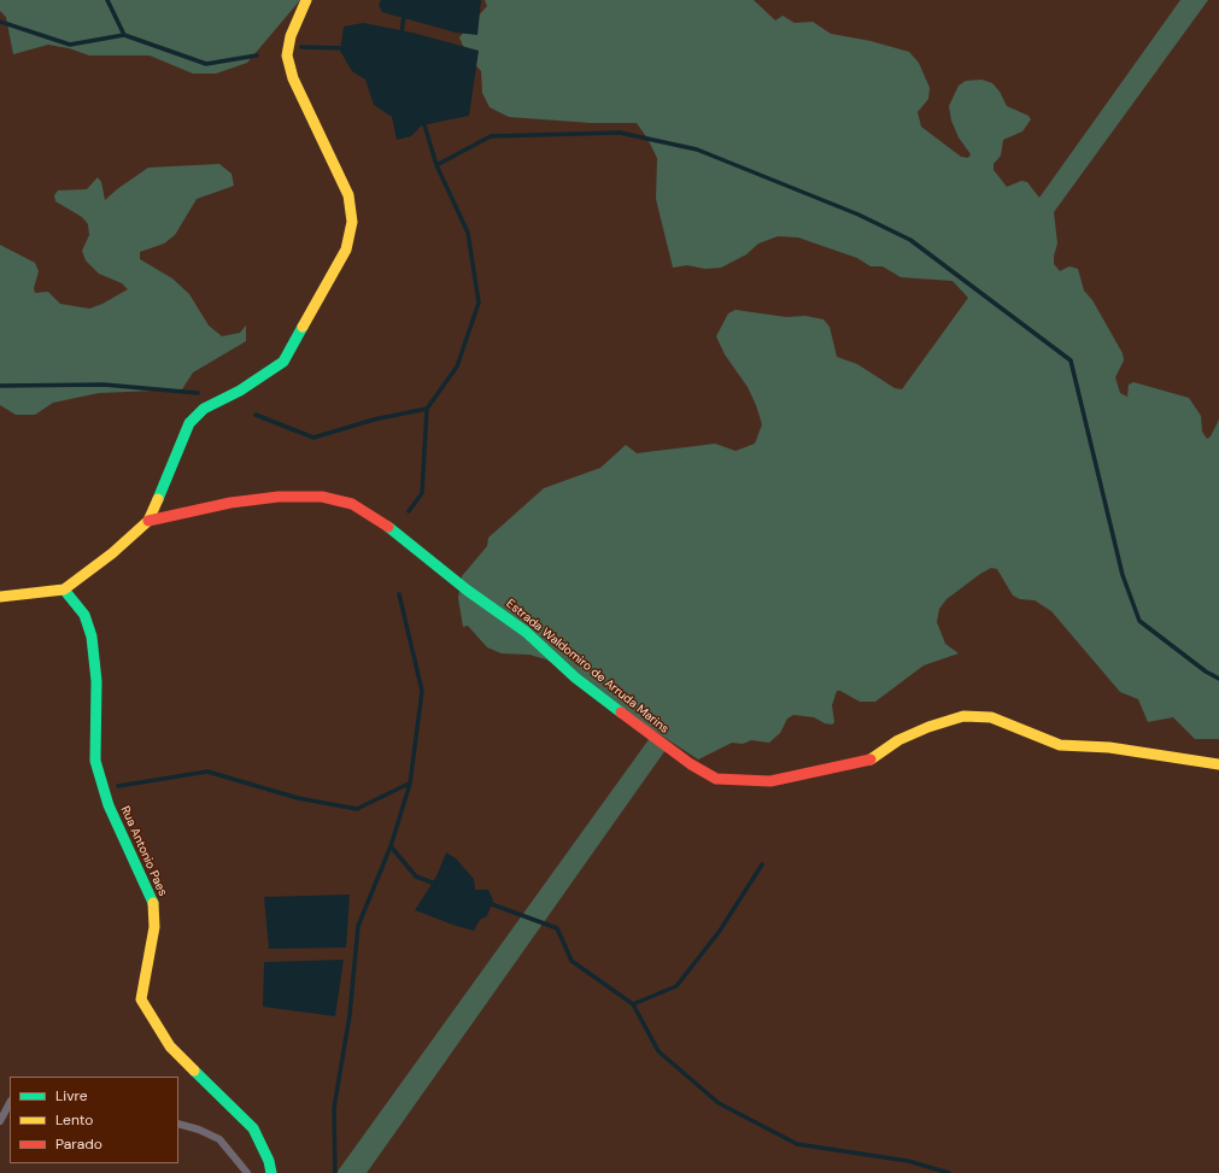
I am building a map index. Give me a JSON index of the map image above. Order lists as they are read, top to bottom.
{
  "streets": {
    "street": ["Estrada Waldomiro de Arruda Marins", "Rua Antonio Paes"]
  },
  "legend": ["Livre", "Lento", "Parado"]
}
